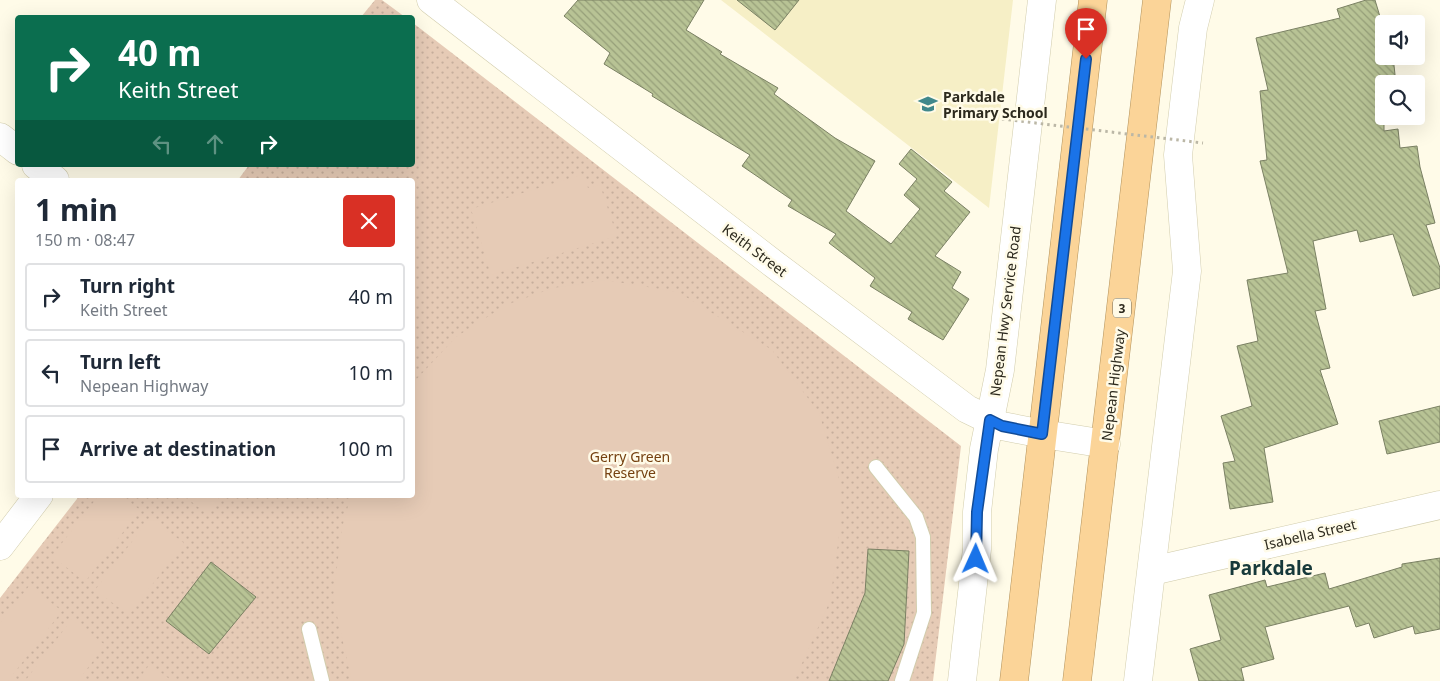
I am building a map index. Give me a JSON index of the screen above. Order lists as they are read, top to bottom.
{
  "streets": {
    "highway": ["3", "Nepean Highway"],
    "street": ["Keith Street", "Nepean Hwy Service Road", "Isabella Street"]
  },
  "crossings": [
    ["Keith Street", "Nepean Hwy Service Road"],
    ["Keith Street", "Nepean Highway"]
  ],
  "districts": ["Parkdale"],
  "parks": ["Gerry Green Reserve"],
  "places": {
    "school or university": ["Parkdale Primary School"]
  },
  "page": {
    "turn": ["40 m", "Keith Street"],
    "heading": ["1 min", "150 m · 08:47"],
    "list": [
      {
        "name": "Turn right",
        "note": "Keith Street",
        "value": "40 m"
      },
      {
        "name": "Turn left",
        "note": "Nepean Highway",
        "value": "10 m"
      },
      {
        "name": "Arrive at destination",
        "value": "100 m"
      }
    ]
  }
}
